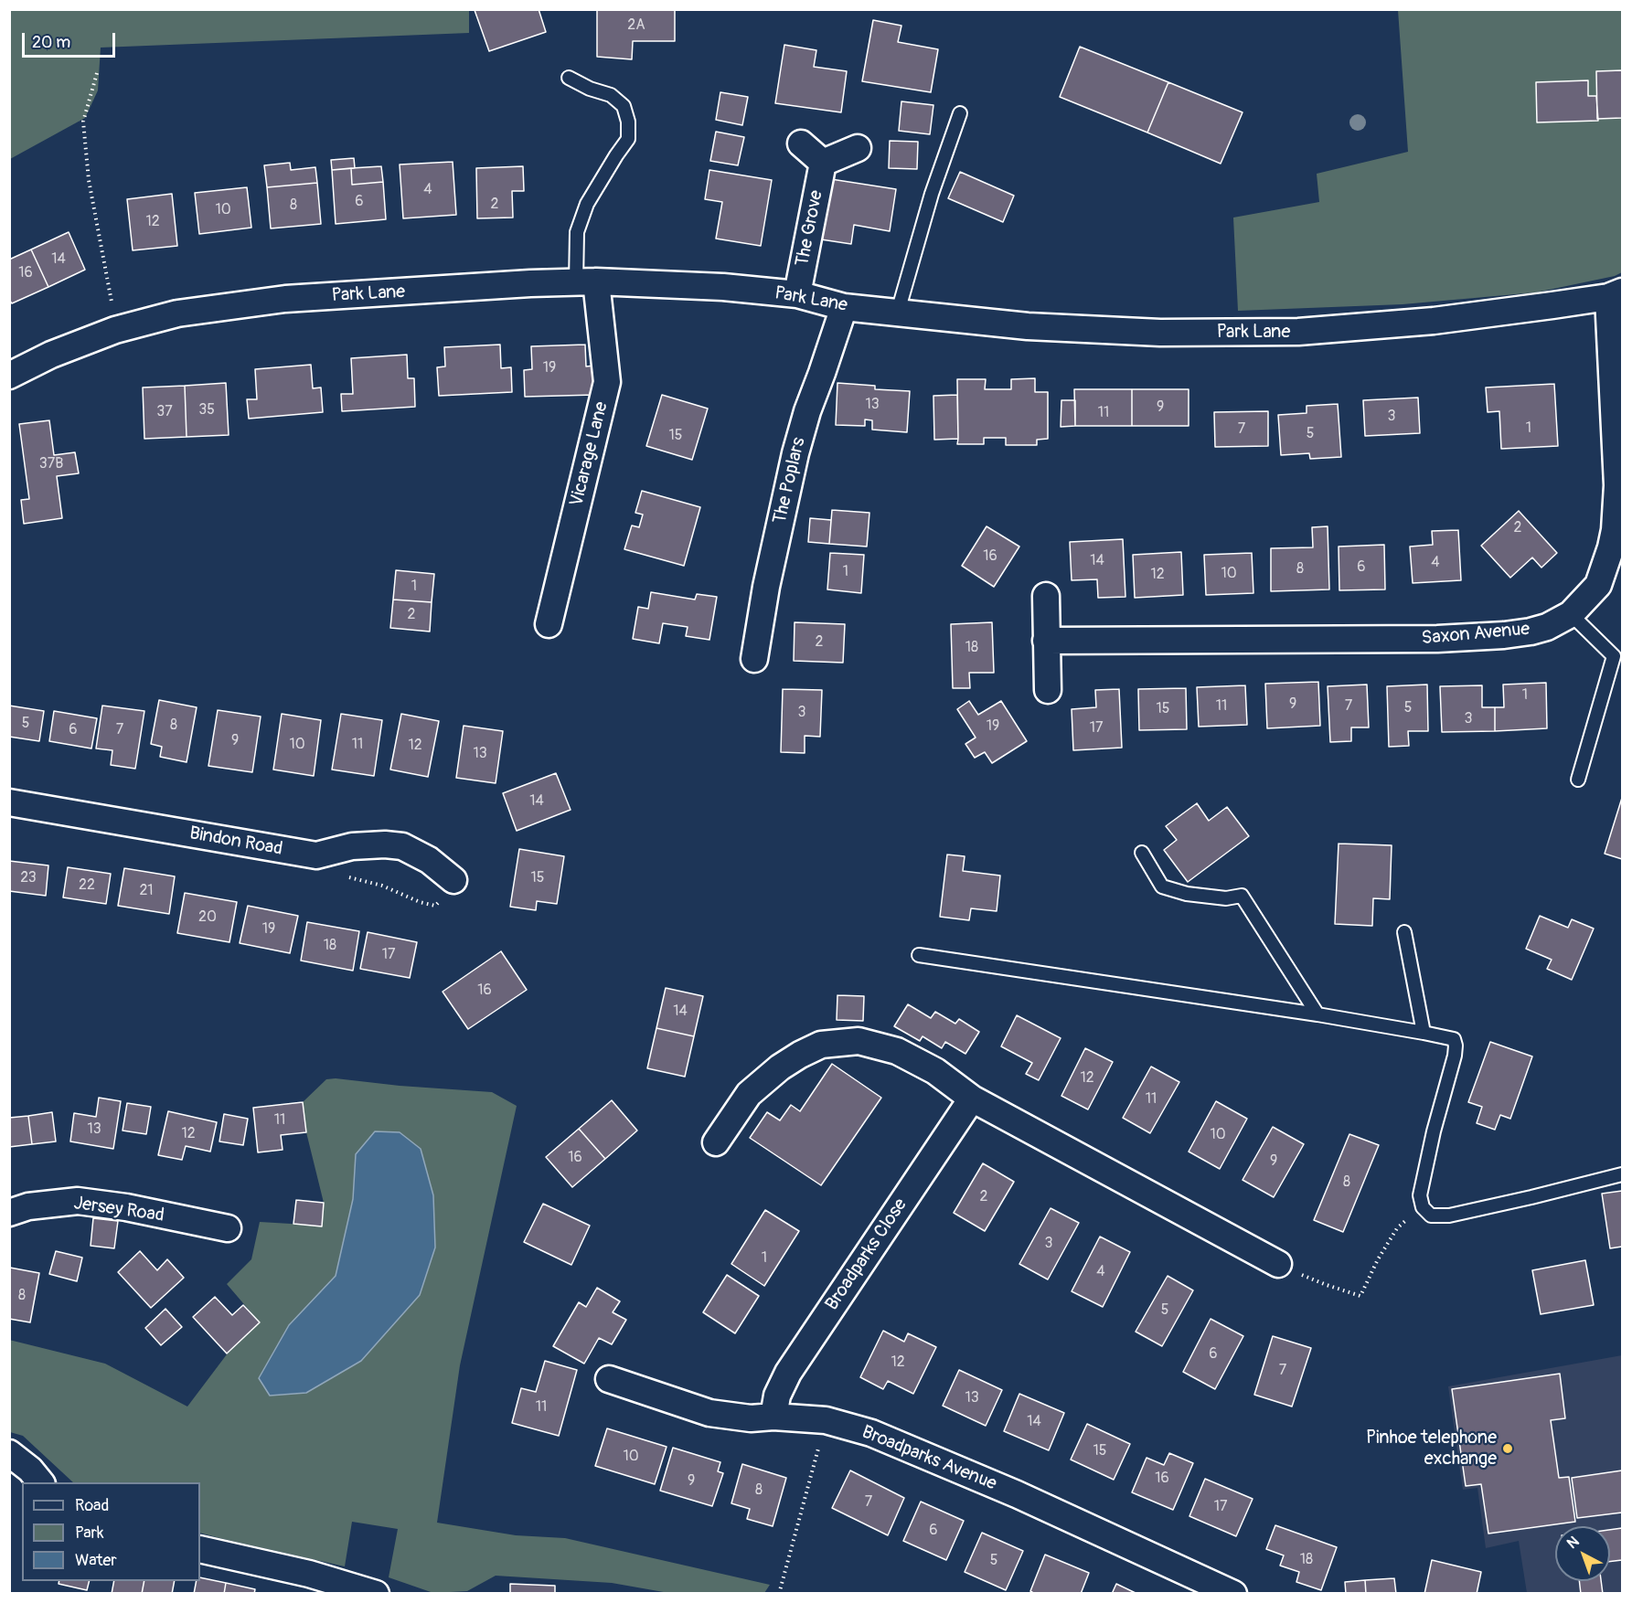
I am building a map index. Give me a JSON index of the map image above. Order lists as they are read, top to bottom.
{
  "streets": {
    "street": [
      "The Grove",
      "Park Lane",
      "Vicarage Lane",
      "The Poplars",
      "Saxon Avenue",
      "Bindon Road",
      "Jersey Road",
      "Broadparks Close",
      "Broadparks Avenue"
    ]
  },
  "crossings": [
    ["The Grove", "Park Lane"],
    ["Park Lane", "Vicarage Lane"],
    ["Park Lane", "The Poplars"],
    ["Park Lane", "Saxon Avenue"],
    ["Broadparks Close", "Broadparks Avenue"]
  ],
  "places": ["Pinhoe telephone exchange"],
  "house_numbers": [
    "2A",
    "4",
    "6",
    "2",
    "8",
    "10",
    "12",
    "14",
    "16",
    "19",
    "13",
    "9",
    "35",
    "37",
    "11",
    "3",
    "1",
    "7",
    "5",
    "15",
    "37B",
    "2",
    "16",
    "14",
    "4",
    "6",
    "8",
    "1",
    "10",
    "12",
    "1",
    "2",
    "2",
    "18",
    "1",
    "9",
    "11",
    "7",
    "5",
    "15",
    "3",
    "3",
    "5",
    "8",
    "19",
    "17",
    "6",
    "7",
    "9",
    "10",
    "11",
    "12",
    "13",
    "14",
    "23",
    "15",
    "22",
    "21",
    "20",
    "19",
    "18",
    "17",
    "16",
    "14",
    "12",
    "11",
    "11",
    "13",
    "12",
    "10",
    "16",
    "9",
    "8",
    "2",
    "3",
    "1",
    "4",
    "8",
    "5",
    "6",
    "12",
    "7",
    "13",
    "11",
    "14",
    "15",
    "10",
    "16",
    "9",
    "8",
    "7",
    "17",
    "6",
    "18",
    "5"
  ],
  "legend": ["Road", "Park", "Water"],
  "scale_bar": "20 m",
  "north": "top left"
}
